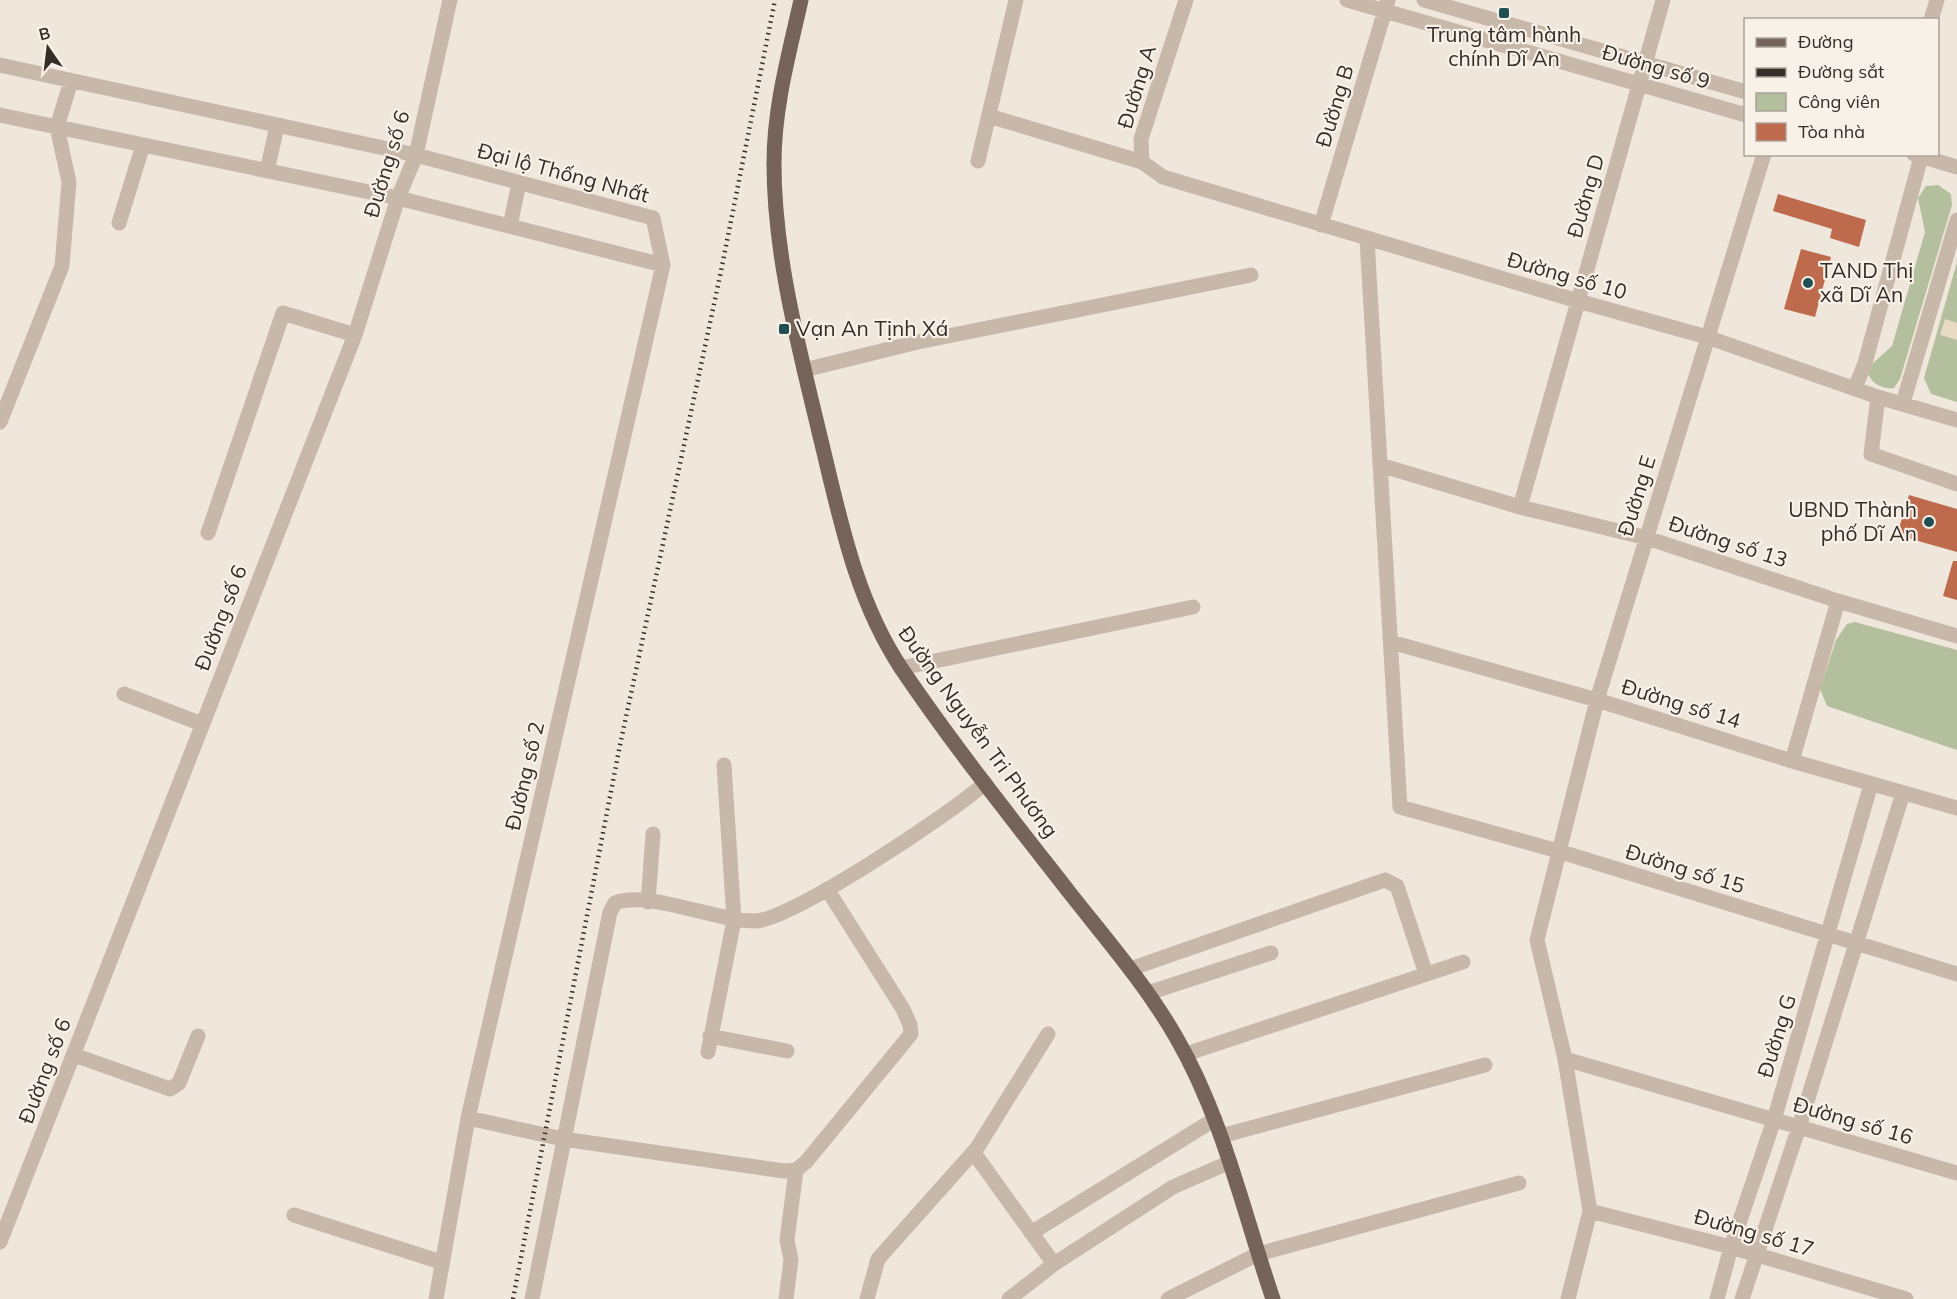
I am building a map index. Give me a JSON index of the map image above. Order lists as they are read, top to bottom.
{
  "streets": {
    "main road": ["Đường Nguyễn Tri Phương"],
    "street": [
      "Đường số 9",
      "Đường A",
      "Đường B",
      "Đường số 6",
      "Đại lộ Thống Nhất",
      "Đường D",
      "Đường số 10",
      "Đường E",
      "Đường số 13",
      "Đường số 14",
      "Đường số 2",
      "Đường số 15",
      "Đường G",
      "Đường số 16",
      "Đường số 17"
    ]
  },
  "crossings": [
    ["Đường số 9", "Đường B"],
    ["Đường số 9", "Đường D"],
    ["Đường A", "Đường số 10"],
    ["Đường B", "Đường số 10"],
    ["Đường số 6", "Đại lộ Thống Nhất"],
    ["Đại lộ Thống Nhất", "Đường số 2"],
    ["Đường D", "Đường số 10"],
    ["Đường D", "Đường số 13"],
    ["Đường số 10", "Đường E"],
    ["Đường E", "Đường số 13"],
    ["Đường E", "Đường số 14"],
    ["Đường E", "Đường số 15"],
    ["Đường E", "Đường số 16"],
    ["Đường E", "Đường số 17"],
    ["Đường số 14", "Đường số 15"],
    ["Đường số 14", "Đường G"],
    ["Đường số 15", "Đường G"],
    ["Đường G", "Đường số 16"],
    ["Đường G", "Đường số 17"]
  ],
  "places": {
    "transit": ["Trung tâm hành chính Dĩ An", "Vạn An Tịnh Xá"],
    "other": ["TAND Thị xã Dĩ An", "UBND Thành phố Dĩ An"]
  },
  "legend": [
    "Đường",
    "Đường sắt",
    "Công viên",
    "Tòa nhà"
  ],
  "north": "top"
}
